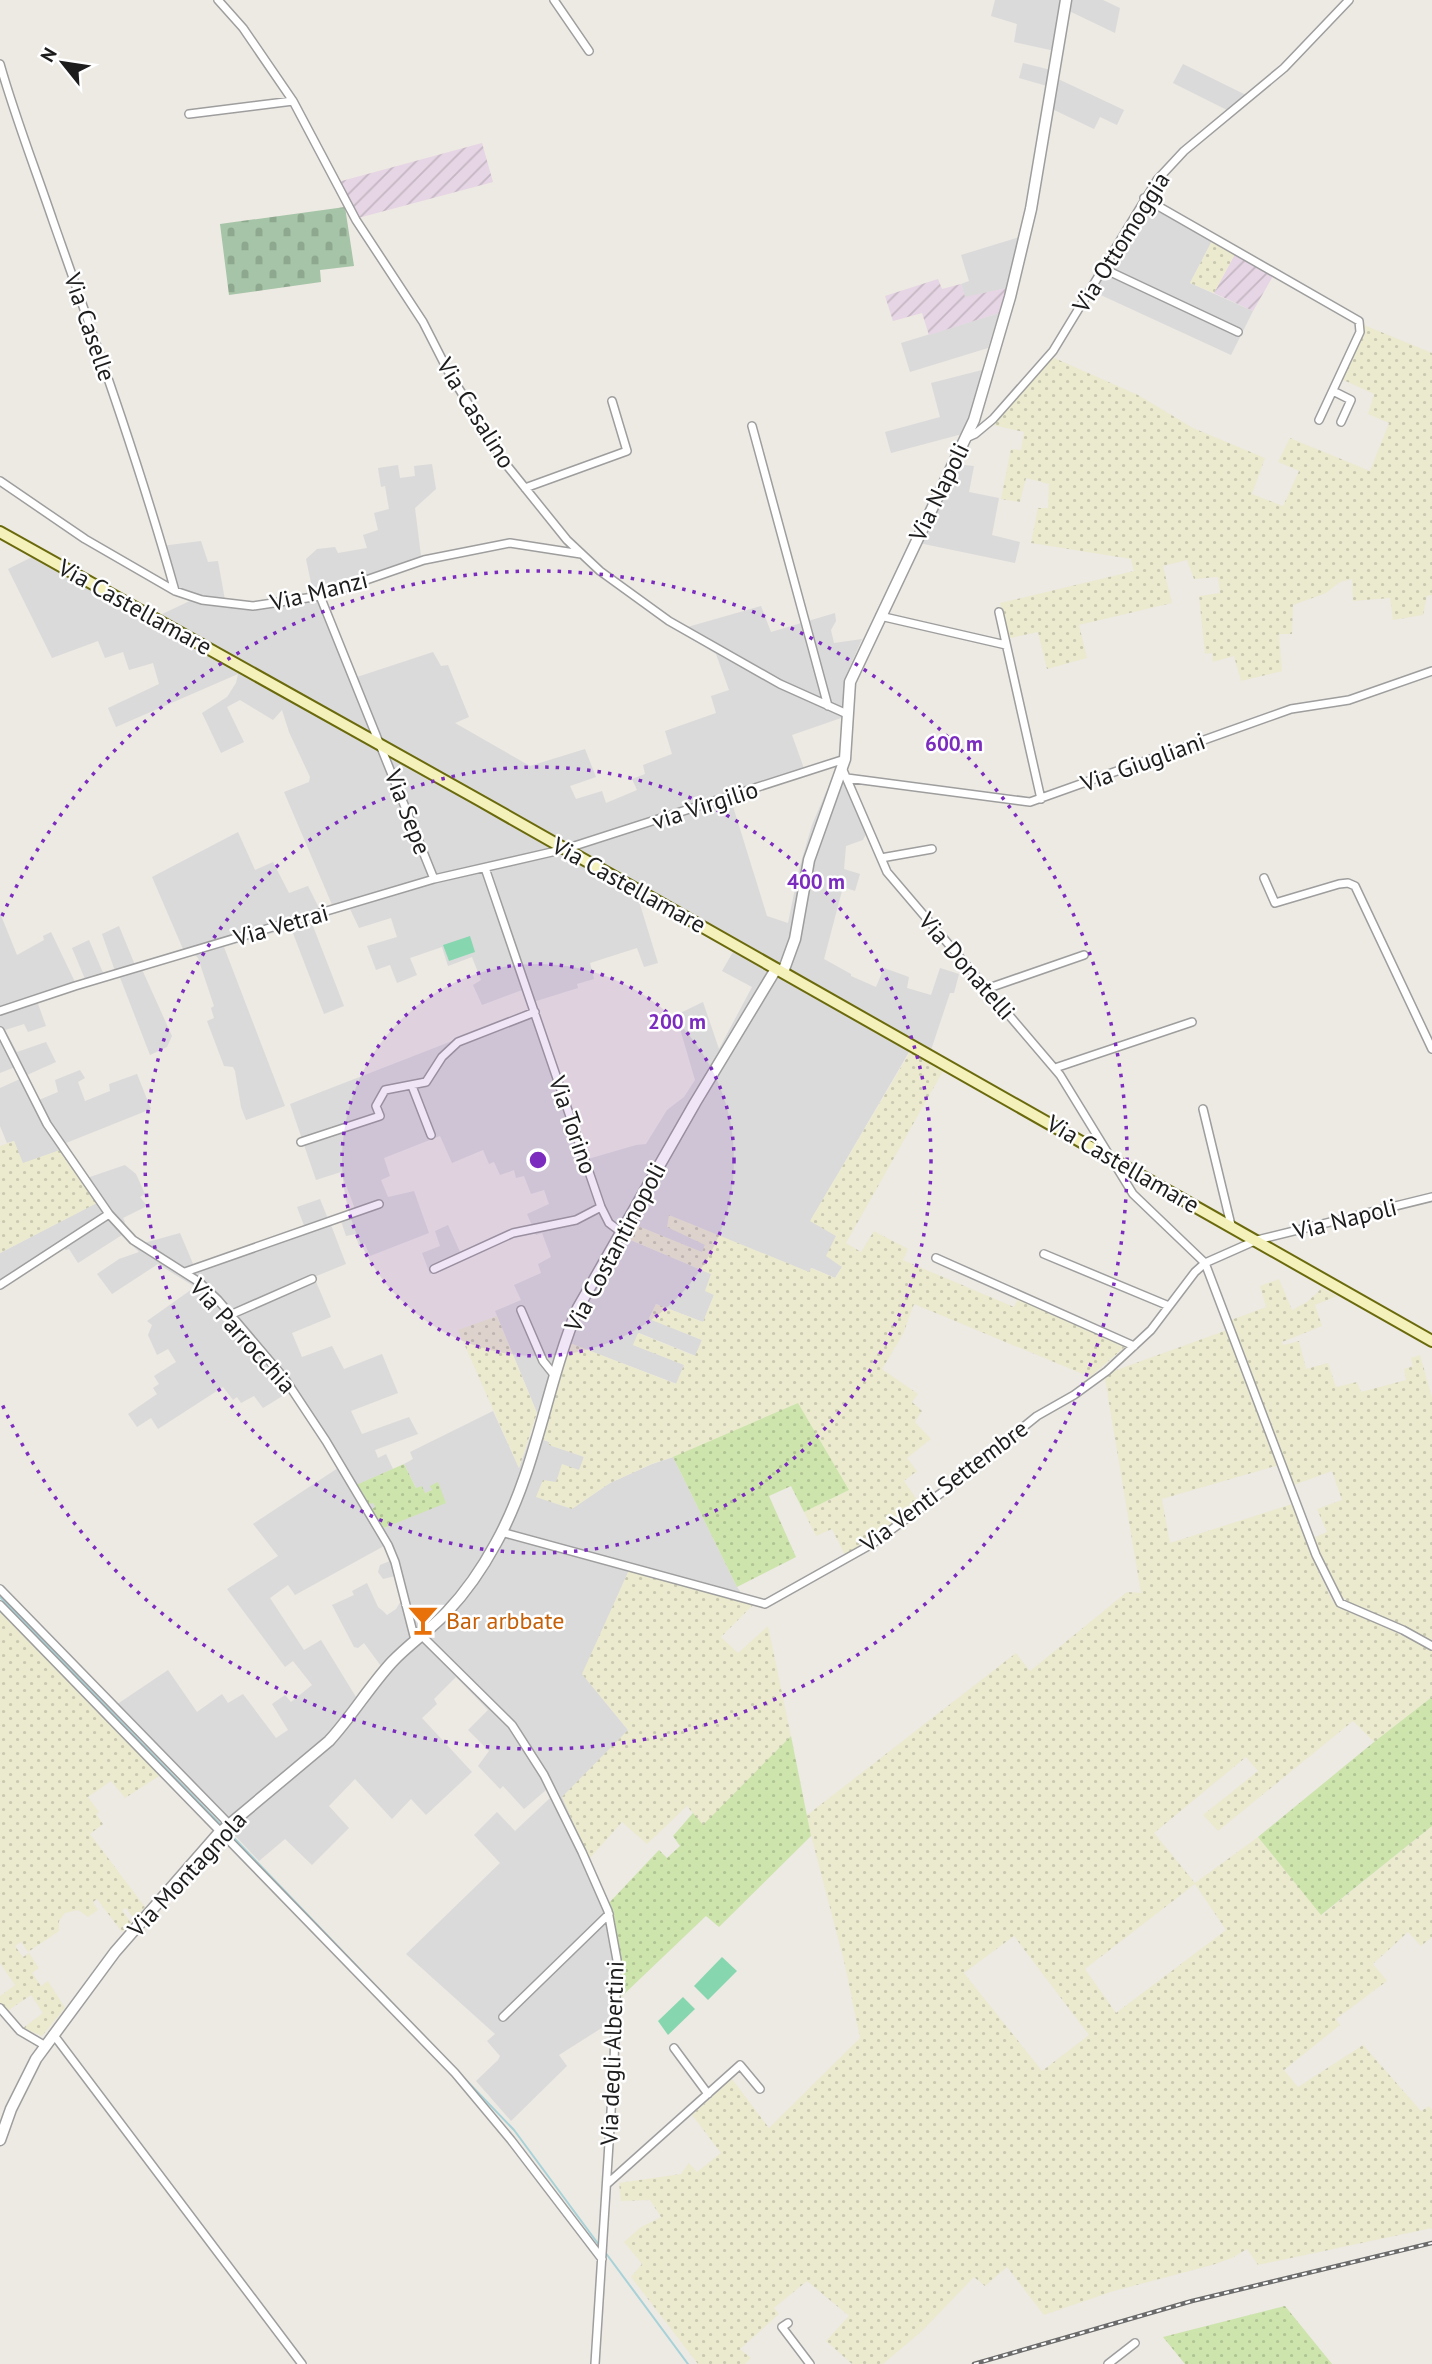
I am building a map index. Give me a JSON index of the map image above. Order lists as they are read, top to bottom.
{
  "streets": {
    "main road": ["Via Castellamare"],
    "street": [
      "Via Ottomoggia",
      "Via Caselle",
      "Via Casalino",
      "Via Napoli",
      "Via Manzi",
      "Via Giugliani",
      "via Virgilio",
      "Via Sepe",
      "Via Vetrai",
      "Via Donatelli",
      "Via Torino",
      "Via Costantinopoli",
      "Via Parrocchia",
      "Via Venti Settembre",
      "Via Montagnola",
      "Via degli Albertini"
    ]
  },
  "crossings": [
    ["Via Ottomoggia", "Via Napoli"],
    ["Via Caselle", "Via Manzi"],
    ["Via Casalino", "Via Napoli"],
    ["Via Casalino", "Via Manzi"],
    ["Via Napoli", "Via Castellamare"],
    ["Via Napoli", "Via Giugliani"],
    ["Via Napoli", "via Virgilio"],
    ["Via Napoli", "Via Donatelli"],
    ["Via Napoli", "Via Costantinopoli"],
    ["Via Napoli", "Via Venti Settembre"],
    ["Via Manzi", "Via Sepe"],
    ["Via Castellamare", "via Virgilio"],
    ["Via Castellamare", "Via Sepe"],
    ["Via Castellamare", "Via Vetrai"],
    ["Via Castellamare", "Via Donatelli"],
    ["Via Castellamare", "Via Costantinopoli"],
    ["Via Castellamare", "Via Venti Settembre"],
    ["Via Giugliani", "via Virgilio"],
    ["Via Giugliani", "Via Donatelli"],
    ["via Virgilio", "Via Vetrai"],
    ["via Virgilio", "Via Donatelli"],
    ["Via Sepe", "Via Vetrai"],
    ["Via Vetrai", "Via Torino"],
    ["Via Donatelli", "Via Venti Settembre"],
    ["Via Torino", "Via Costantinopoli"],
    ["Via Costantinopoli", "Via Parrocchia"],
    ["Via Costantinopoli", "Via Venti Settembre"],
    ["Via Costantinopoli", "Via Montagnola"],
    ["Via Costantinopoli", "Via degli Albertini"],
    ["Via Parrocchia", "Via Montagnola"],
    ["Via Parrocchia", "Via degli Albertini"],
    ["Via Montagnola", "Via degli Albertini"]
  ],
  "places": {
    "bar": ["Bar arbbate"]
  },
  "north": "top left",
  "rings": ["600 m", "400 m", "200 m"]
}
